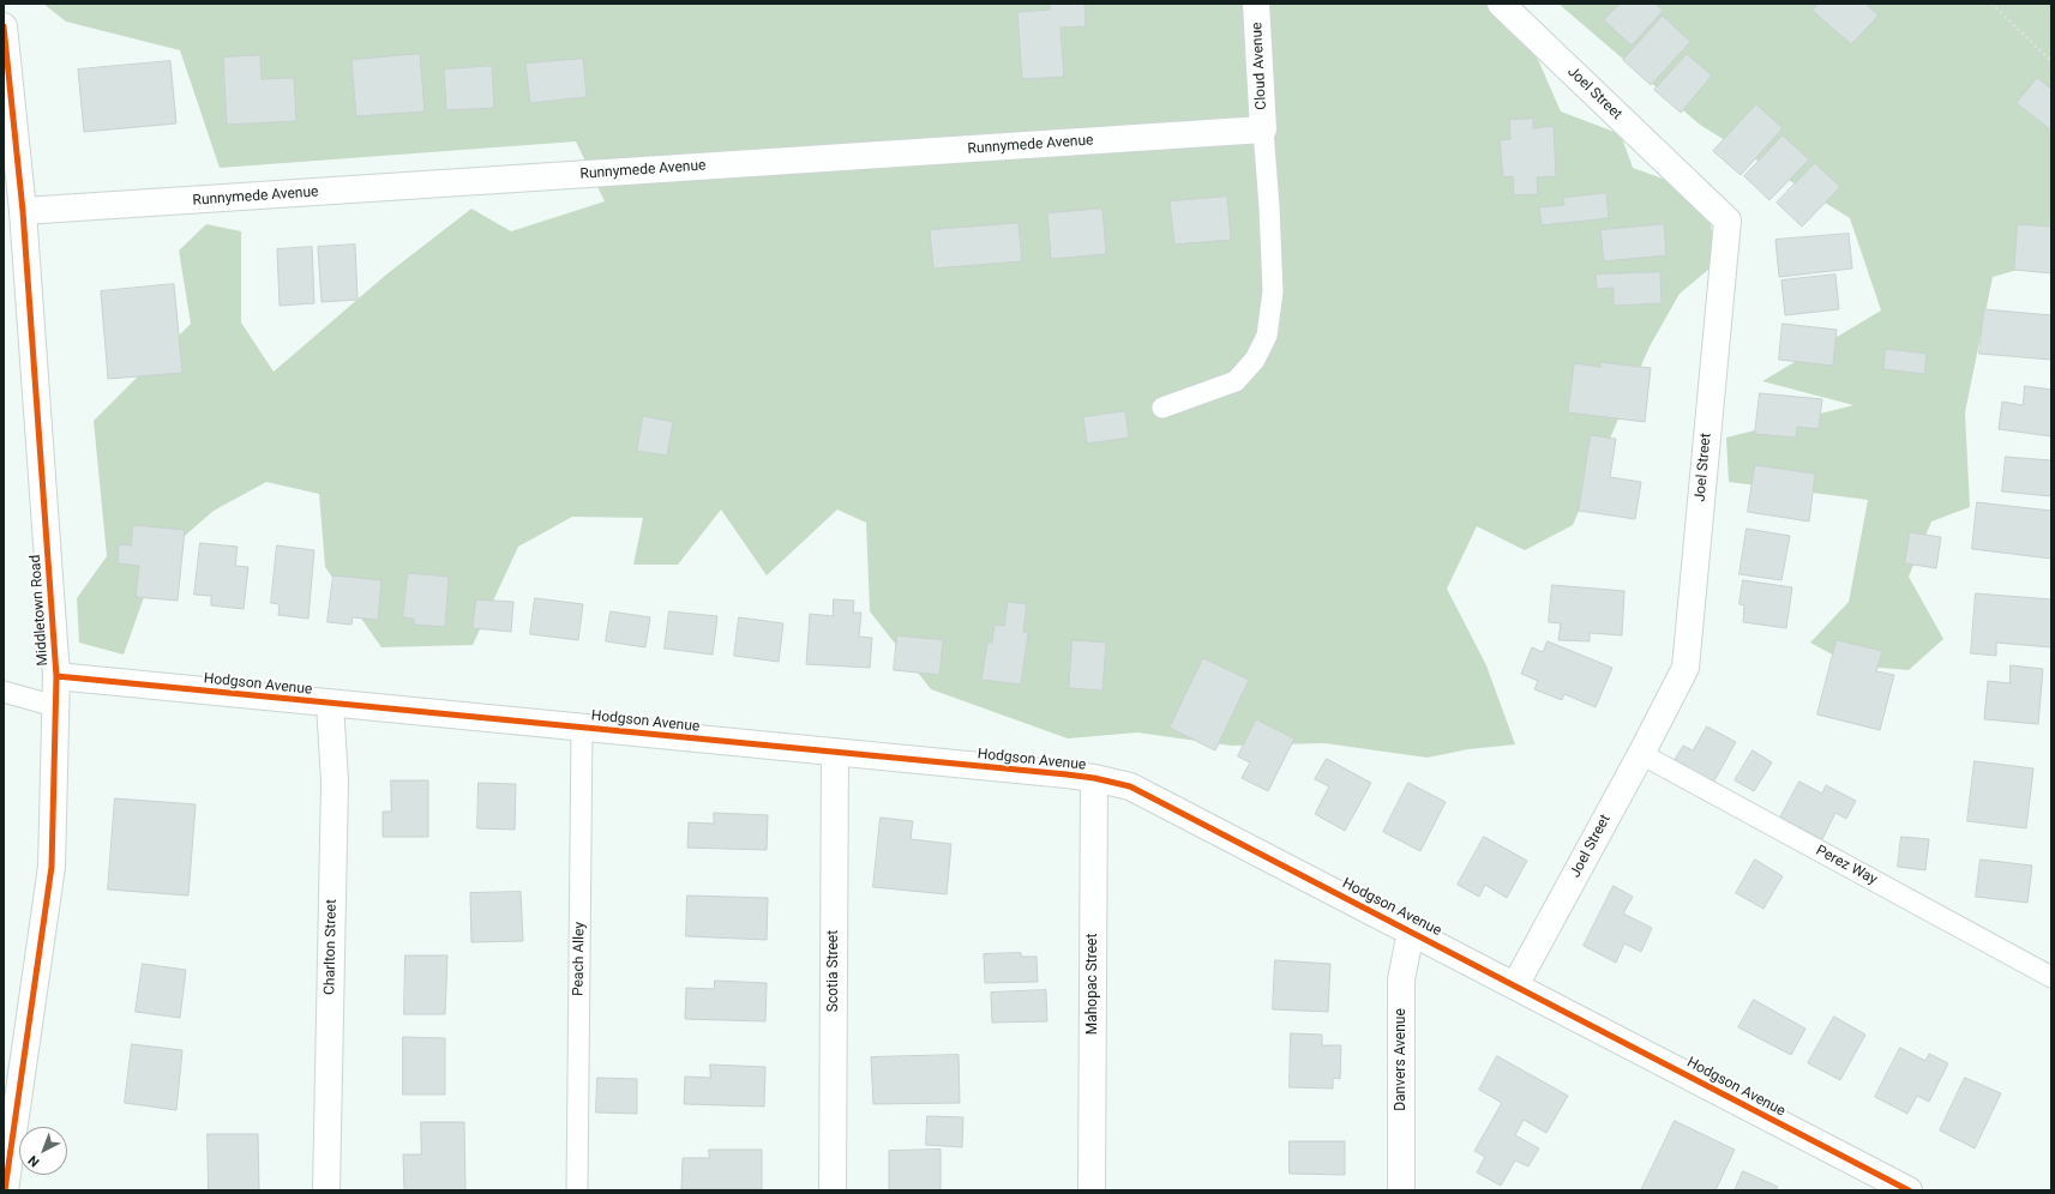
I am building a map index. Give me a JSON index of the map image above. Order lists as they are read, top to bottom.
{
  "streets": {
    "street": [
      "Cloud Avenue",
      "Joel Street",
      "Runnymede Avenue",
      "Middletown Road",
      "Hodgson Avenue",
      "Charlton Street",
      "Scotia Street",
      "Mahopac Street",
      "Danvers Avenue"
    ],
    "lane": ["Perez Way", "Peach Alley"]
  },
  "crossings": [
    ["Cloud Avenue", "Runnymede Avenue"],
    ["Joel Street", "Hodgson Avenue"],
    ["Joel Street", "Perez Way"],
    ["Runnymede Avenue", "Middletown Road"],
    ["Middletown Road", "Hodgson Avenue"],
    ["Hodgson Avenue", "Charlton Street"],
    ["Hodgson Avenue", "Peach Alley"],
    ["Hodgson Avenue", "Scotia Street"],
    ["Hodgson Avenue", "Mahopac Street"],
    ["Hodgson Avenue", "Danvers Avenue"]
  ],
  "north": "bottom left"
}
